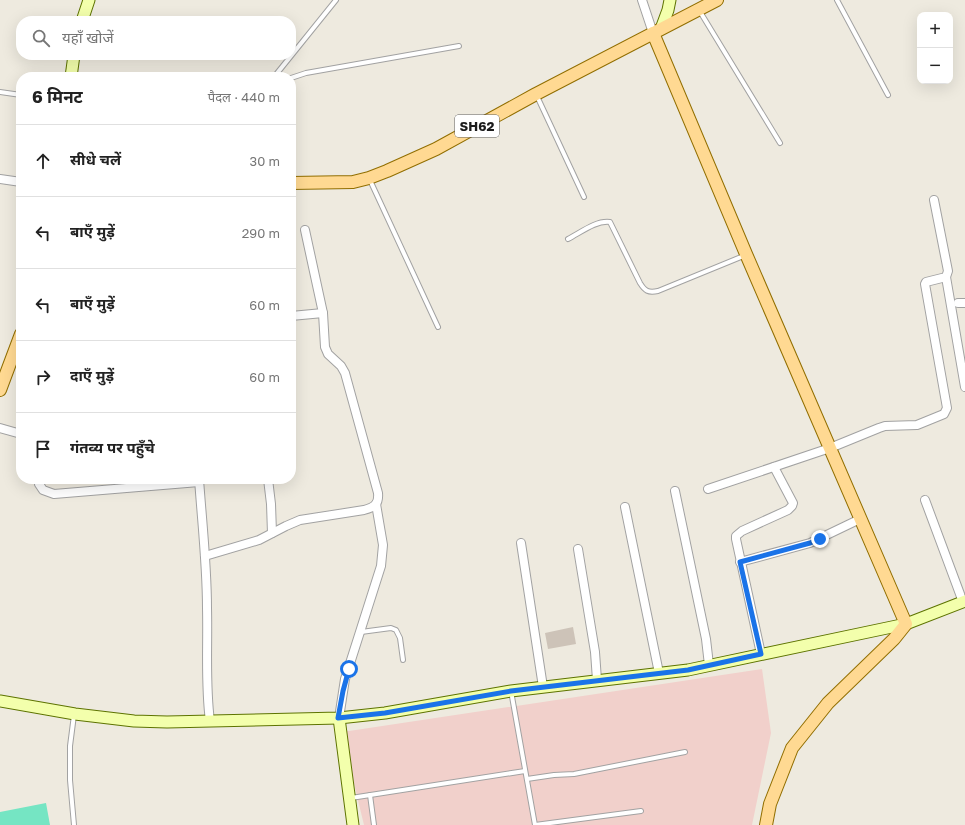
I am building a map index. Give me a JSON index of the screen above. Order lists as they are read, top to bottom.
{
  "streets": {
    "main road": ["SH62"]
  },
  "page": {
    "map_buttons": ["+", "−"],
    "search": "यहाँ खोजें",
    "heading": ["6 मिनट", "पैदल · 440 m"],
    "list": [
      ["सीधे चलें", "30 m"],
      ["बाएँ मुड़ें", "290 m"],
      ["बाएँ मुड़ें", "60 m"],
      ["दाएँ मुड़ें", "60 m"],
      "गंतव्य पर पहुँचे"
    ]
  }
}
